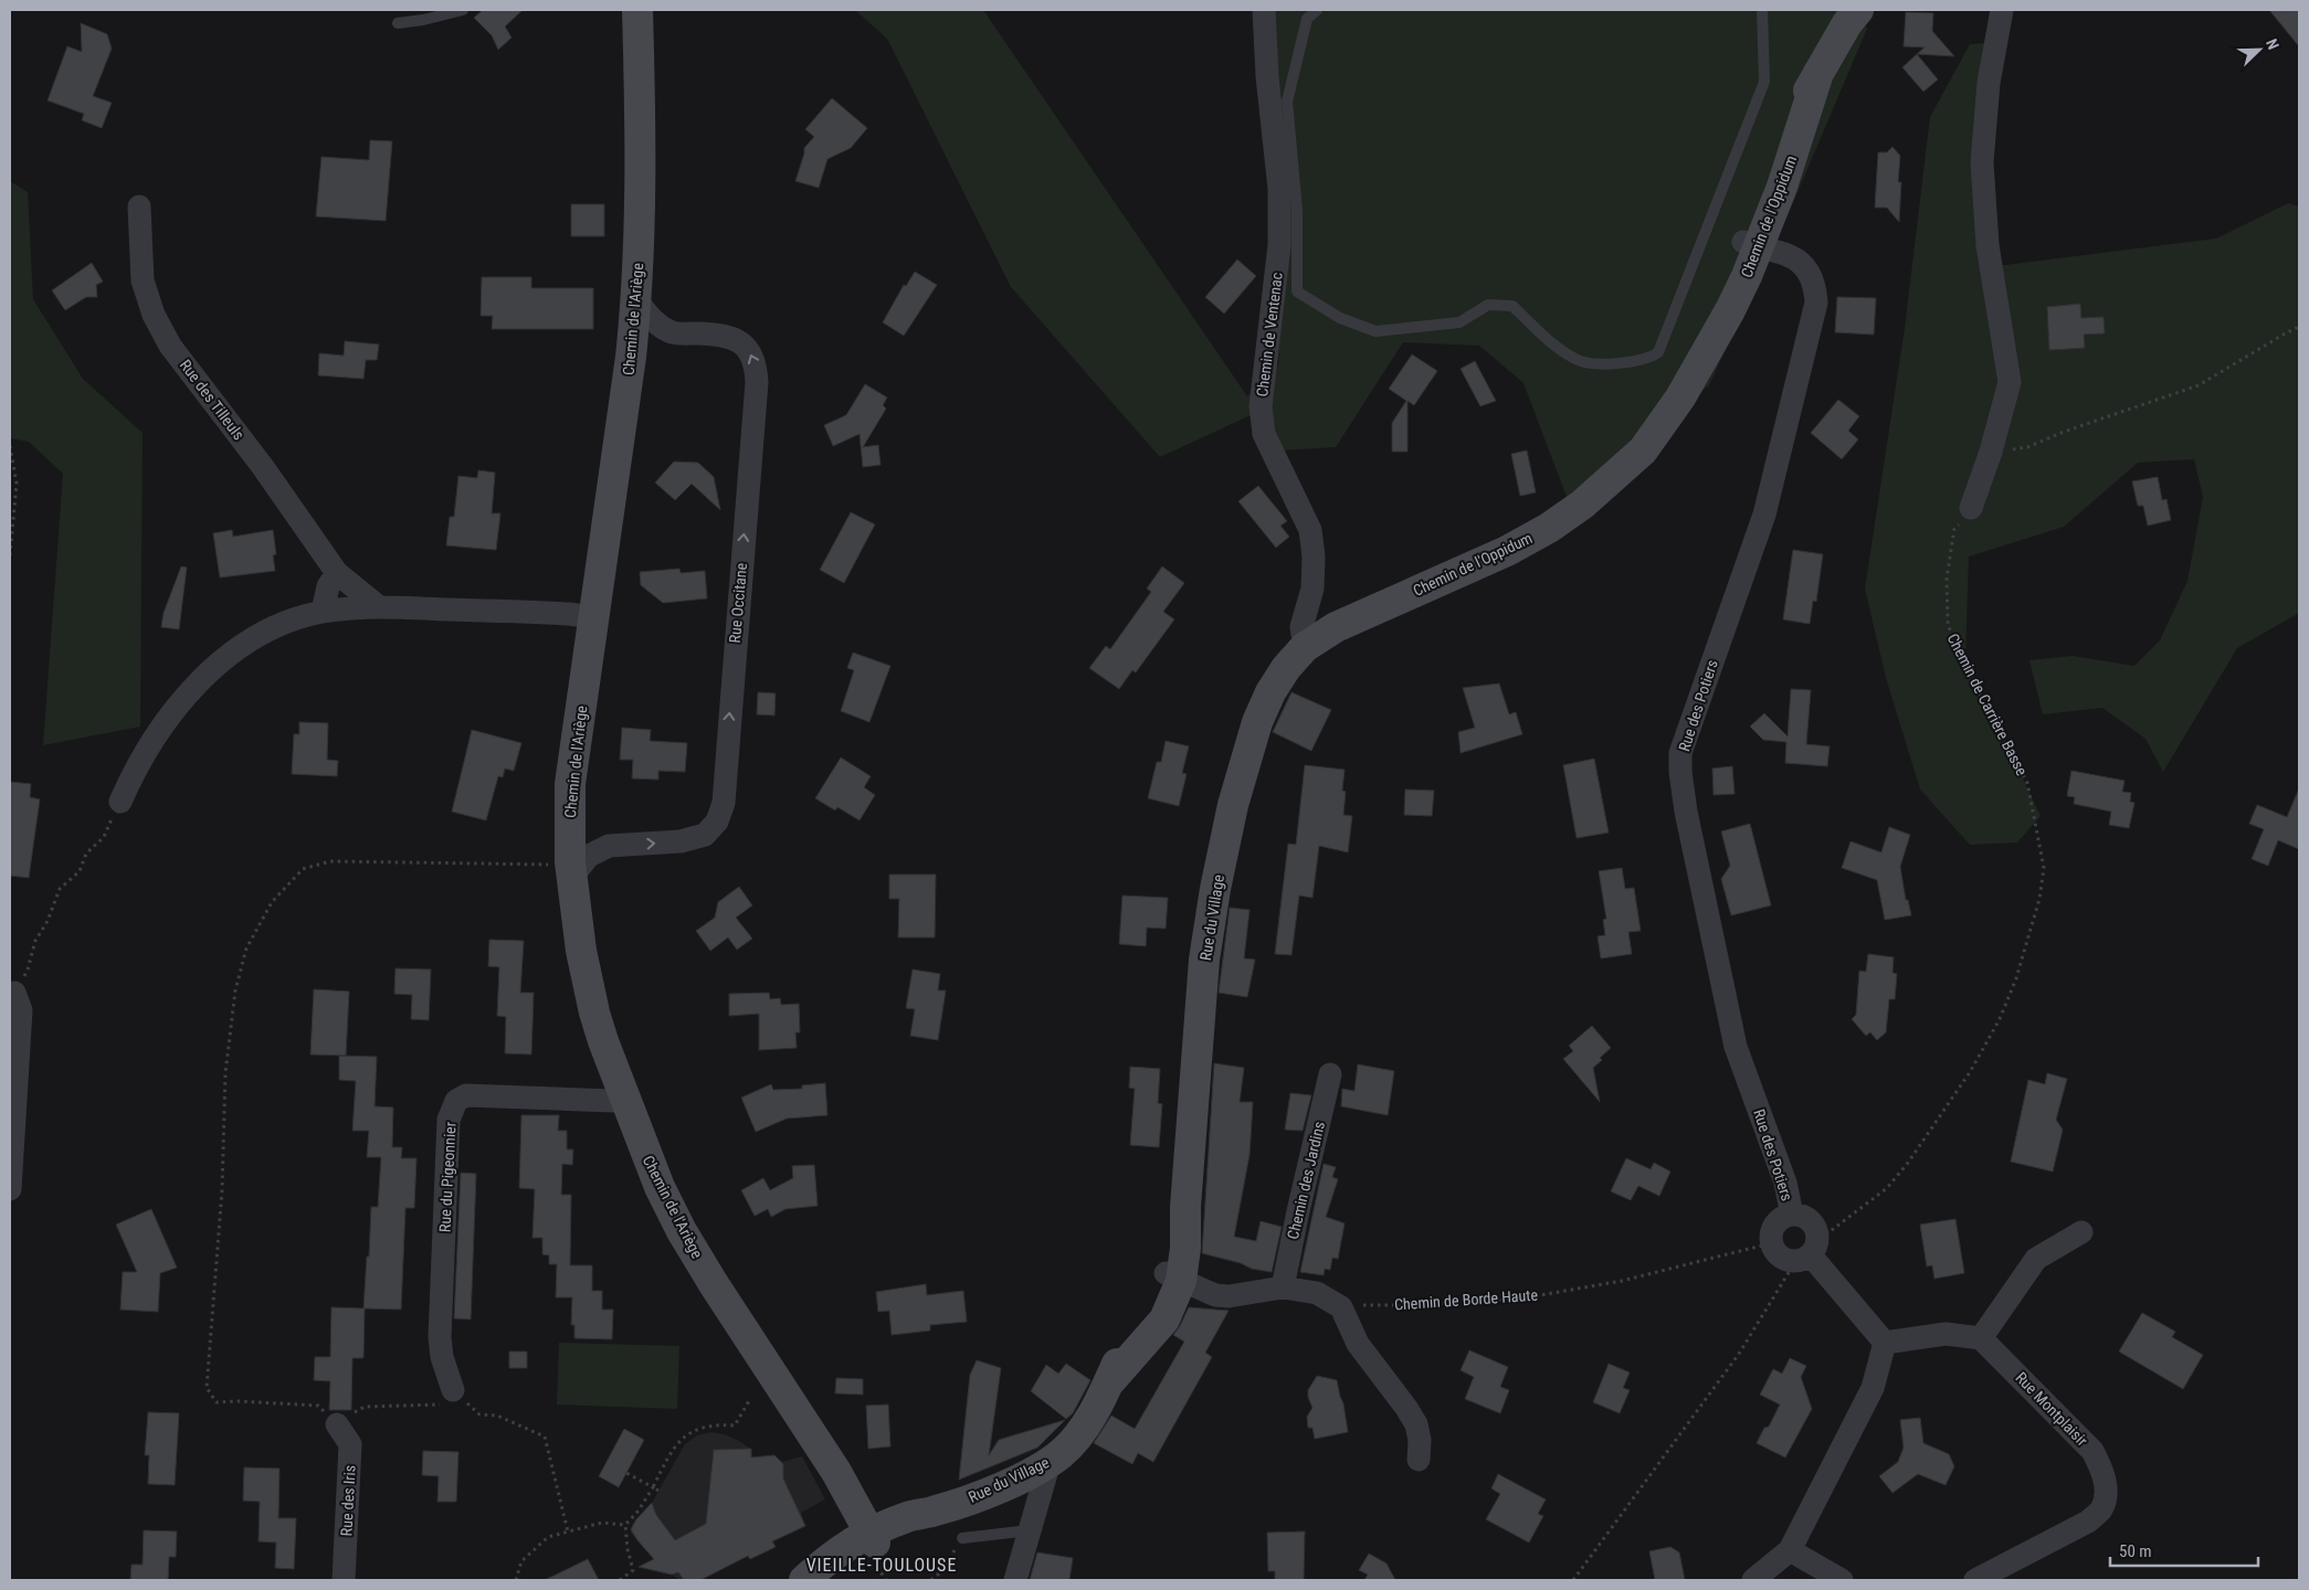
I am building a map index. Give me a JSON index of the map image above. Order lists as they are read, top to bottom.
{
  "streets": {
    "street": [
      "Chemin de l'Oppidum",
      "Chemin de l'Ariège",
      "Chemin de Ventenac",
      "Rue des Tilleuls",
      "Rue Occitane",
      "Rue des Potiers",
      "Rue du Village",
      "Rue du Pigeonnier",
      "Chemin des Jardins",
      "Rue Montplaisir",
      "Rue des Iris"
    ],
    "path": ["Chemin de Carrière Basse", "Chemin de Borde Haute"]
  },
  "crossings": [
    ["Chemin de l'Oppidum", "Chemin de Ventenac"],
    ["Chemin de l'Oppidum", "Rue des Potiers"],
    ["Chemin de l'Oppidum", "Rue du Village"],
    ["Chemin de l'Ariège", "Rue Occitane"],
    ["Chemin de l'Ariège", "Rue du Village"],
    ["Chemin de l'Ariège", "Rue du Pigeonnier"],
    ["Chemin de Ventenac", "Rue du Village"],
    ["Chemin de Carrière Basse", "Rue des Potiers"],
    ["Chemin de Carrière Basse", "Chemin de Borde Haute"],
    ["Rue des Potiers", "Chemin de Borde Haute"]
  ],
  "districts": ["VIEILLE-TOULOUSE"],
  "scale_bar": "50 m",
  "north": "top right"
}
